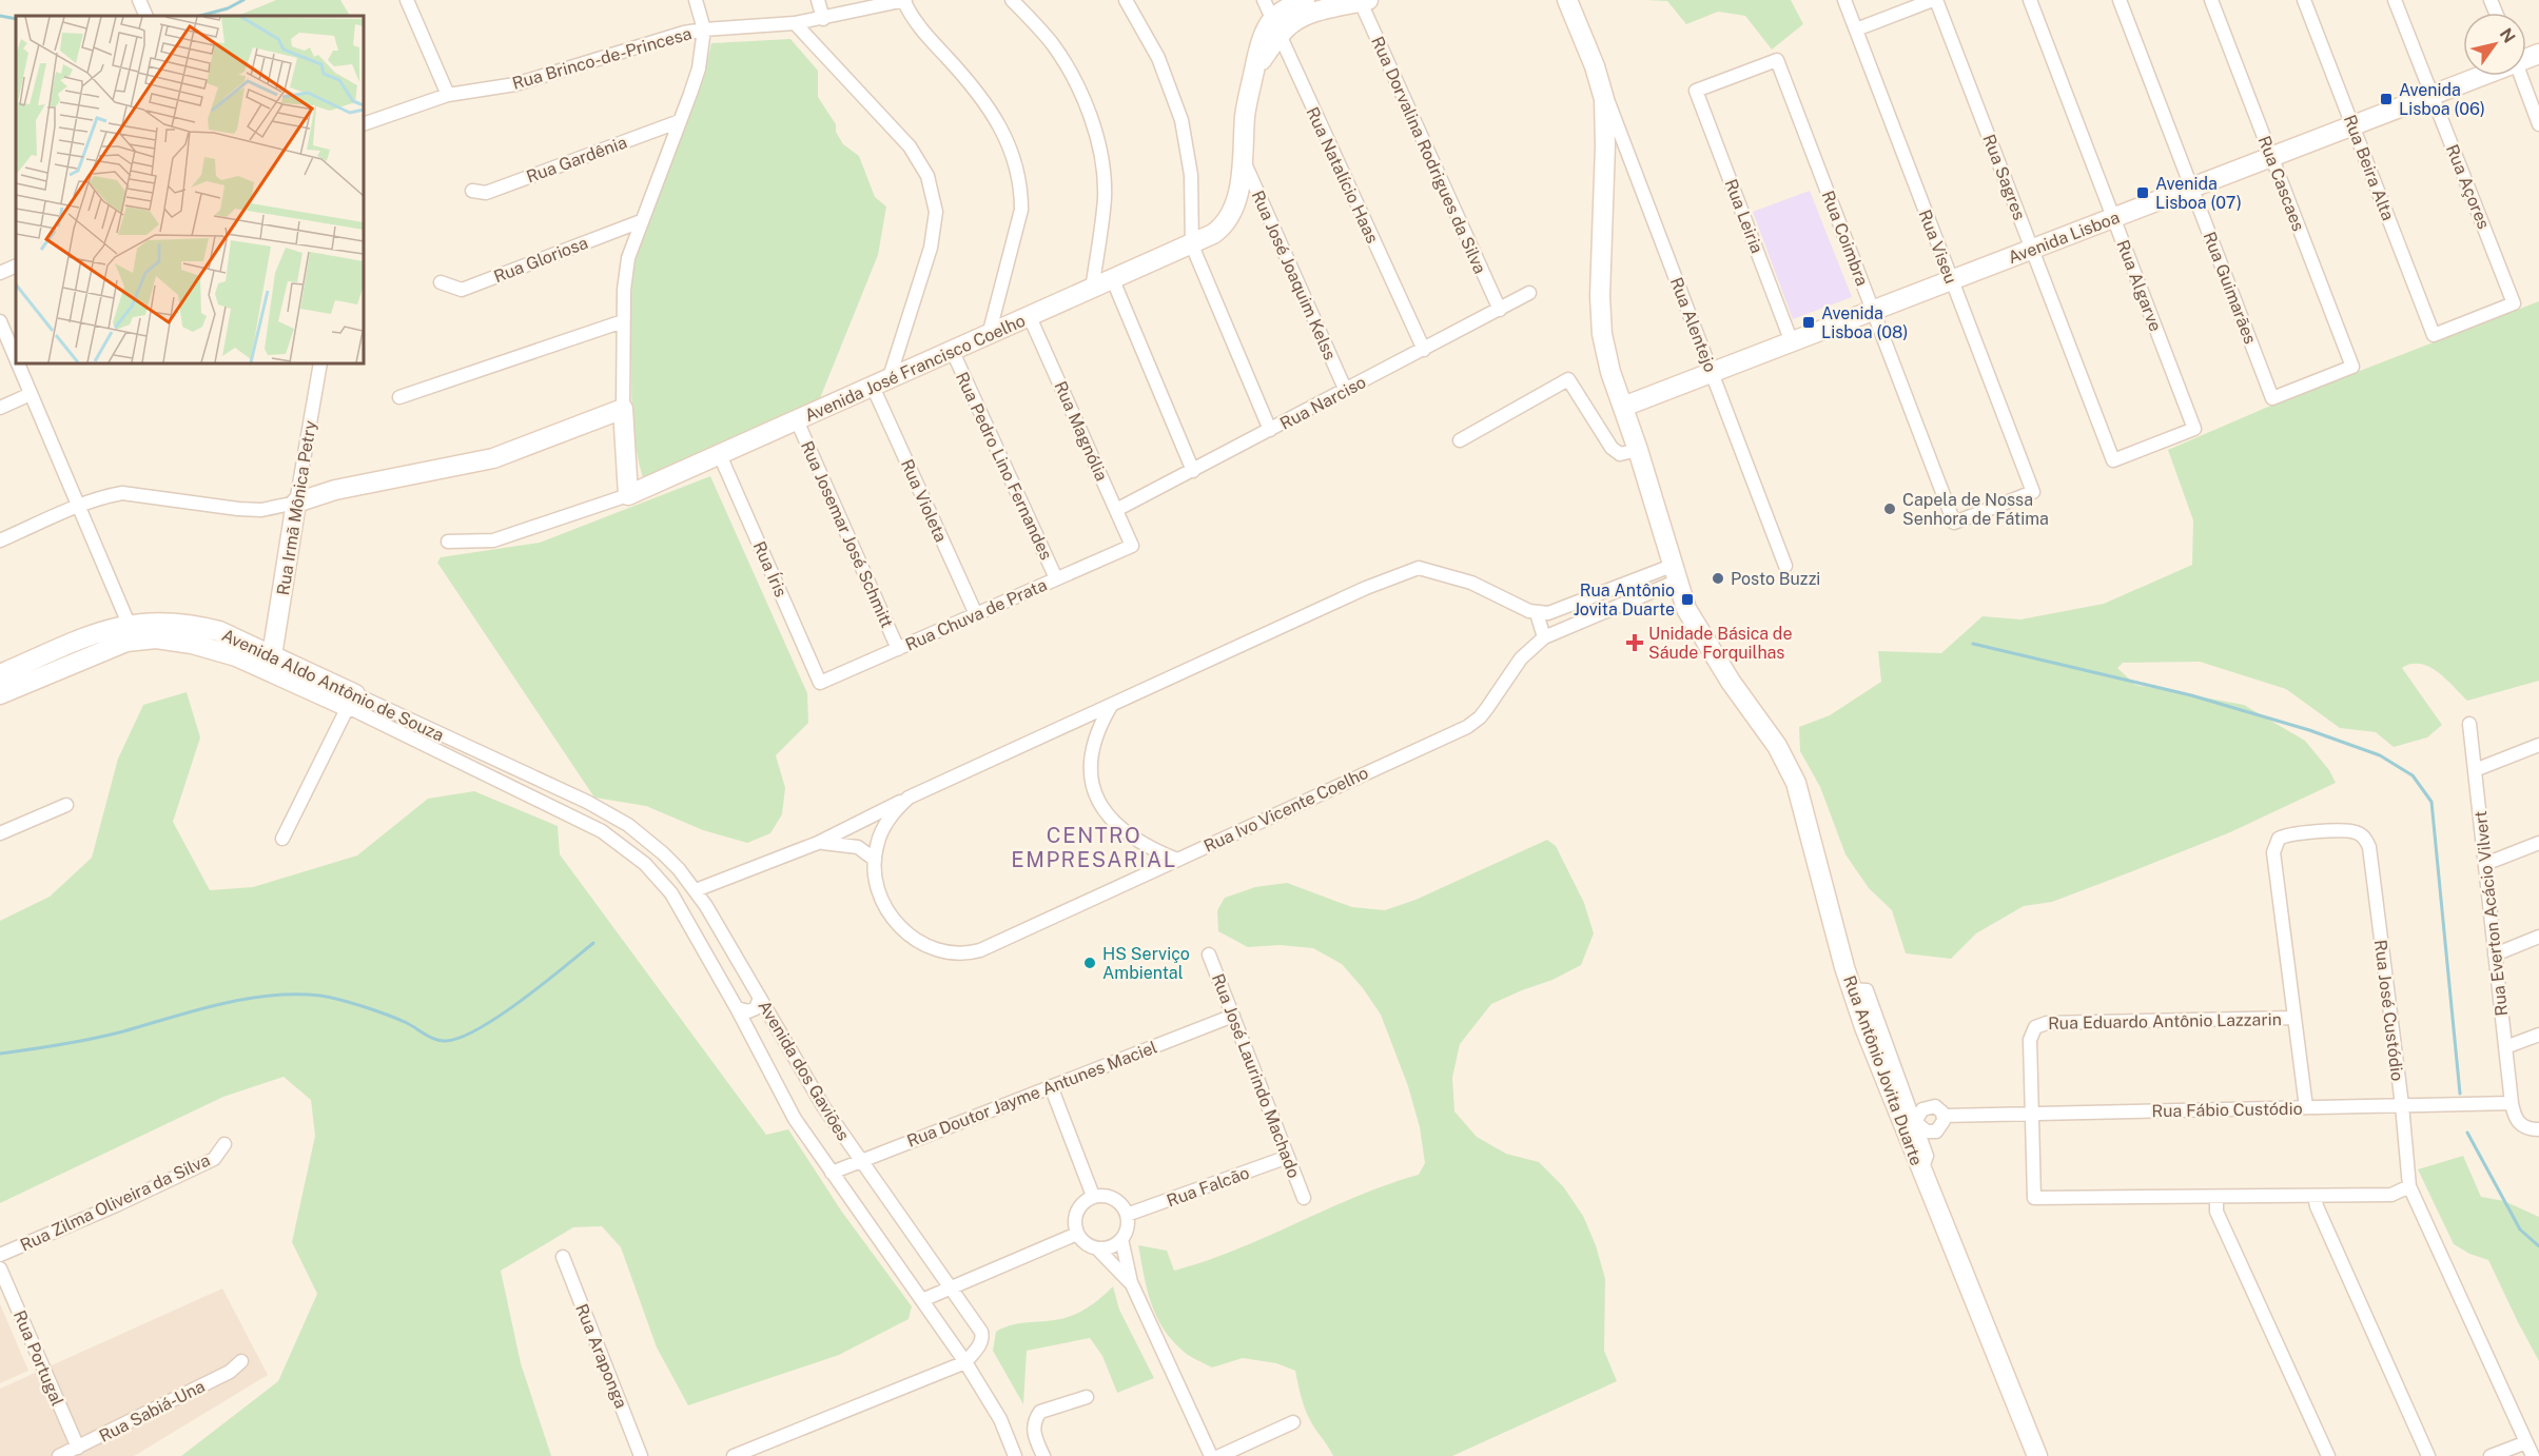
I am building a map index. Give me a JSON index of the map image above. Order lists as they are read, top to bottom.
{
  "streets": {
    "street": [
      "Rua Brinco-de-Princesa",
      "Rua Dorvalina Rodrigues da Silva",
      "Rua Gardênia",
      "Rua Beira Alta",
      "Rua Natalício Haas",
      "Rua Sagres",
      "Rua Cascaes",
      "Rua Açores",
      "Rua Leiria",
      "Avenida Lisboa",
      "Rua Coimbra",
      "Rua Viseu",
      "Rua Gloriosa",
      "Rua José Joaquim Kelss",
      "Rua Algarve",
      "Rua Guimarães",
      "Rua Alentejo",
      "Avenida José Francisco Coelho",
      "Rua Narciso",
      "Rua Magnólia",
      "Rua Pedro Lino Fernandes",
      "Rua Violeta",
      "Rua Irmã Mônica Petry",
      "Rua Josemar José Schmitt",
      "Rua Íris",
      "Rua Chuva de Prata",
      "Avenida Aldo Antônio de Souza",
      "Rua Ivo Vicente Coelho",
      "Rua Everton Acácio Vilvert",
      "Rua José Custódio",
      "Rua Eduardo Antônio Lazzarin",
      "Avenida dos Gaviões",
      "Rua Antônio Jovita Duarte",
      "Rua José Laurindo Machado",
      "Rua Doutor Jayme Antunes Maciel",
      "Rua Fábio Custódio",
      "Rua Falcão",
      "Rua Zilma Oliveira da Silva",
      "Rua Araponga",
      "Rua Portugal",
      "Rua Sabiá-Una"
    ]
  },
  "crossings": [
    ["Rua Dorvalina Rodrigues da Silva", "Avenida José Francisco Coelho"],
    ["Rua Dorvalina Rodrigues da Silva", "Rua Narciso"],
    ["Rua Beira Alta", "Rua Açores"],
    ["Rua Beira Alta", "Avenida Lisboa"],
    ["Rua Natalício Haas", "Avenida José Francisco Coelho"],
    ["Rua Natalício Haas", "Rua Narciso"],
    ["Rua Sagres", "Avenida Lisboa"],
    ["Rua Sagres", "Rua Algarve"],
    ["Rua Cascaes", "Avenida Lisboa"],
    ["Rua Cascaes", "Rua Guimarães"],
    ["Rua Açores", "Avenida Lisboa"],
    ["Rua Leiria", "Avenida Lisboa"],
    ["Rua Leiria", "Rua Coimbra"],
    ["Avenida Lisboa", "Rua Coimbra"],
    ["Avenida Lisboa", "Rua Viseu"],
    ["Avenida Lisboa", "Rua Algarve"],
    ["Avenida Lisboa", "Rua Guimarães"],
    ["Avenida Lisboa", "Rua Alentejo"],
    ["Avenida Lisboa", "Rua Antônio Jovita Duarte"],
    ["Rua Coimbra", "Rua Viseu"],
    ["Rua José Joaquim Kelss", "Avenida José Francisco Coelho"],
    ["Rua José Joaquim Kelss", "Rua Narciso"],
    ["Rua Alentejo", "Rua Antônio Jovita Duarte"],
    ["Avenida José Francisco Coelho", "Rua Magnólia"],
    ["Avenida José Francisco Coelho", "Rua Pedro Lino Fernandes"],
    ["Avenida José Francisco Coelho", "Rua Violeta"],
    ["Avenida José Francisco Coelho", "Rua Josemar José Schmitt"],
    ["Avenida José Francisco Coelho", "Rua Íris"],
    ["Rua Narciso", "Rua Magnólia"],
    ["Rua Magnólia", "Rua Chuva de Prata"],
    ["Rua Pedro Lino Fernandes", "Rua Chuva de Prata"],
    ["Rua Violeta", "Rua Chuva de Prata"],
    ["Rua Irmã Mônica Petry", "Avenida Aldo Antônio de Souza"],
    ["Rua Josemar José Schmitt", "Rua Chuva de Prata"],
    ["Rua Íris", "Rua Chuva de Prata"],
    ["Avenida Aldo Antônio de Souza", "Avenida dos Gaviões"],
    ["Rua Ivo Vicente Coelho", "Avenida dos Gaviões"],
    ["Rua Ivo Vicente Coelho", "Rua Antônio Jovita Duarte"],
    ["Rua Everton Acácio Vilvert", "Rua Fábio Custódio"],
    ["Rua José Custódio", "Rua Eduardo Antônio Lazzarin"],
    ["Rua José Custódio", "Rua Fábio Custódio"],
    ["Rua Eduardo Antônio Lazzarin", "Rua Fábio Custódio"],
    ["Avenida dos Gaviões", "Rua Doutor Jayme Antunes Maciel"],
    ["Rua José Laurindo Machado", "Rua Doutor Jayme Antunes Maciel"],
    ["Rua José Laurindo Machado", "Rua Falcão"],
    ["Rua Portugal", "Rua Sabiá-Una"]
  ],
  "districts": ["CENTRO EMPRESARIAL"],
  "places": {
    "transit": [
      "Avenida Lisboa (06)",
      "Avenida Lisboa (07)",
      "Avenida Lisboa (08)",
      "Rua Antônio Jovita Duarte"
    ],
    "other": ["Capela de Nossa Senhora de Fátima", "Posto Buzzi", "HS Serviço Ambiental"],
    "health": ["Unidade Básica de Sáude Forquilhas"]
  },
  "north": "top right"
}
